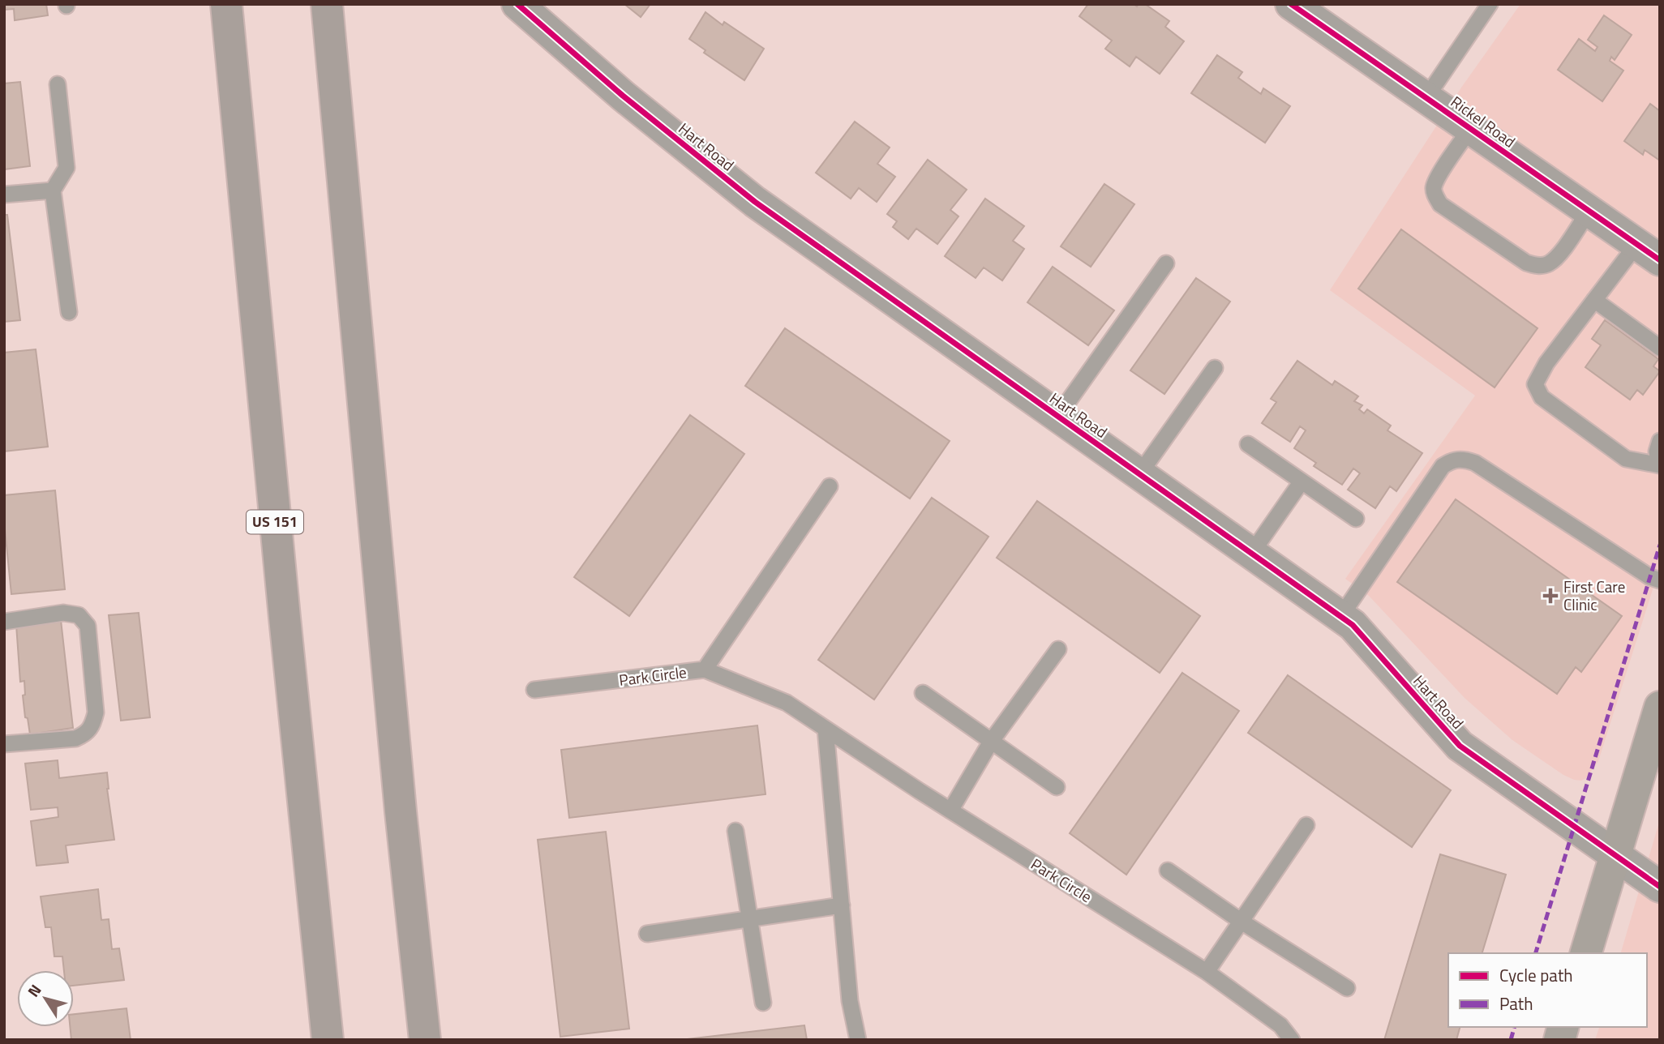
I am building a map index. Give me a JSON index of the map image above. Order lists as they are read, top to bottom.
{
  "streets": {
    "highway": ["US 151"],
    "street": ["Rickel Road", "Hart Road"],
    "lane": ["Park Circle"]
  },
  "places": {
    "health": ["First Care Clinic"]
  },
  "legend": ["Cycle path", "Path"],
  "north": "top left"
}
